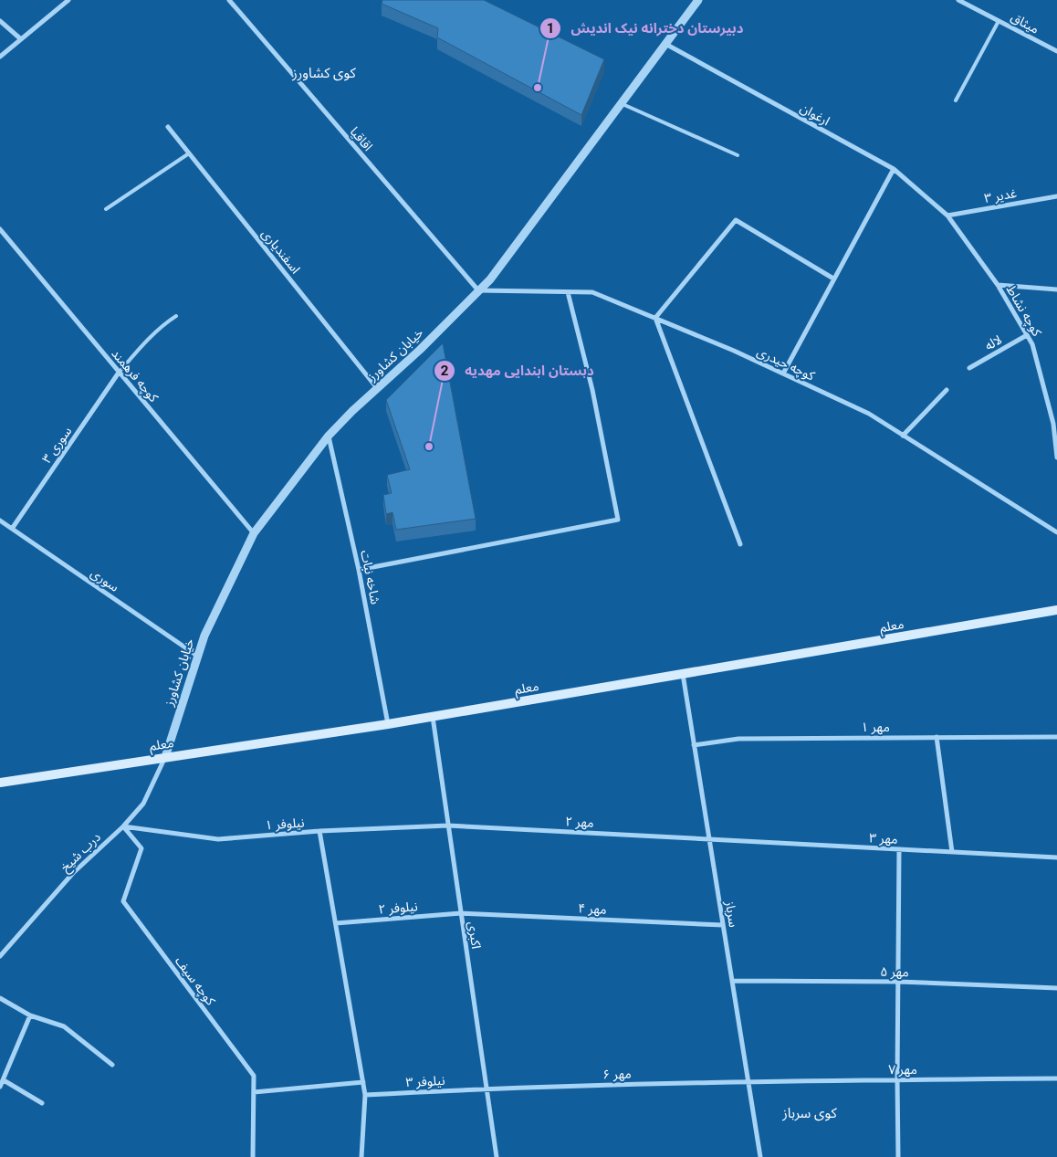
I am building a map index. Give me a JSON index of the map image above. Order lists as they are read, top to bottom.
{
  "streets": {
    "main road": ["معلم"],
    "street": [
      "میثاق",
      "ارغوان",
      "اقاقیا",
      "غدیر ۳",
      "اسفندیاری",
      "کوچه نشاط",
      "لاله",
      "خیابان کشاورز",
      "کوچه حیدری",
      "کوچه فرهمند",
      "سوری ۳",
      "شاخه نبات",
      "سوری",
      "مهر ۱",
      "مهر ۲",
      "نیلوفر ۱",
      "مهر ۳",
      "درب شیخ",
      "نیلوفر ۲",
      "مهر ۴",
      "سرباز",
      "اکبری",
      "مهر ۵",
      "کوچه سیف",
      "مهر ۷",
      "مهر ۶",
      "نیلوفر ۳"
    ]
  },
  "crossings": [
    ["ارغوان", "غدیر ۳"],
    ["ارغوان", "کوچه نشاط"],
    ["ارغوان", "خیابان کشاورز"],
    ["اقاقیا", "خیابان کشاورز"],
    ["اقاقیا", "کوچه حیدری"],
    ["غدیر ۳", "کوچه نشاط"],
    ["اسفندیاری", "خیابان کشاورز"],
    ["کوچه نشاط", "لاله"],
    ["خیابان کشاورز", "کوچه حیدری"],
    ["خیابان کشاورز", "کوچه فرهمند"],
    ["خیابان کشاورز", "شاخه نبات"],
    ["خیابان کشاورز", "سوری"],
    ["خیابان کشاورز", "معلم"],
    ["خیابان کشاورز", "درب شیخ"],
    ["کوچه فرهمند", "سوری ۳"],
    ["سوری ۳", "سوری"],
    ["شاخه نبات", "معلم"],
    ["معلم", "درب شیخ"],
    ["معلم", "سرباز"],
    ["معلم", "اکبری"],
    ["مهر ۱", "سرباز"],
    ["مهر ۲", "نیلوفر ۱"],
    ["مهر ۲", "مهر ۳"],
    ["مهر ۲", "سرباز"],
    ["مهر ۲", "اکبری"],
    ["نیلوفر ۱", "درب شیخ"],
    ["نیلوفر ۱", "اکبری"],
    ["نیلوفر ۱", "کوچه سیف"],
    ["مهر ۳", "سرباز"],
    ["درب شیخ", "کوچه سیف"],
    ["نیلوفر ۲", "مهر ۴"],
    ["نیلوفر ۲", "اکبری"],
    ["مهر ۴", "سرباز"],
    ["مهر ۴", "اکبری"],
    ["سرباز", "مهر ۵"],
    ["سرباز", "مهر ۷"],
    ["سرباز", "مهر ۶"],
    ["اکبری", "مهر ۶"],
    ["اکبری", "نیلوفر ۳"],
    ["مهر ۷", "مهر ۶"],
    ["مهر ۶", "نیلوفر ۳"]
  ],
  "districts": ["کوی کشاورز", "کوی سرباز"],
  "places": ["دبیرستان دخترانه نیک اندیش", "دبستان ابندایی مهدیه"]
}
